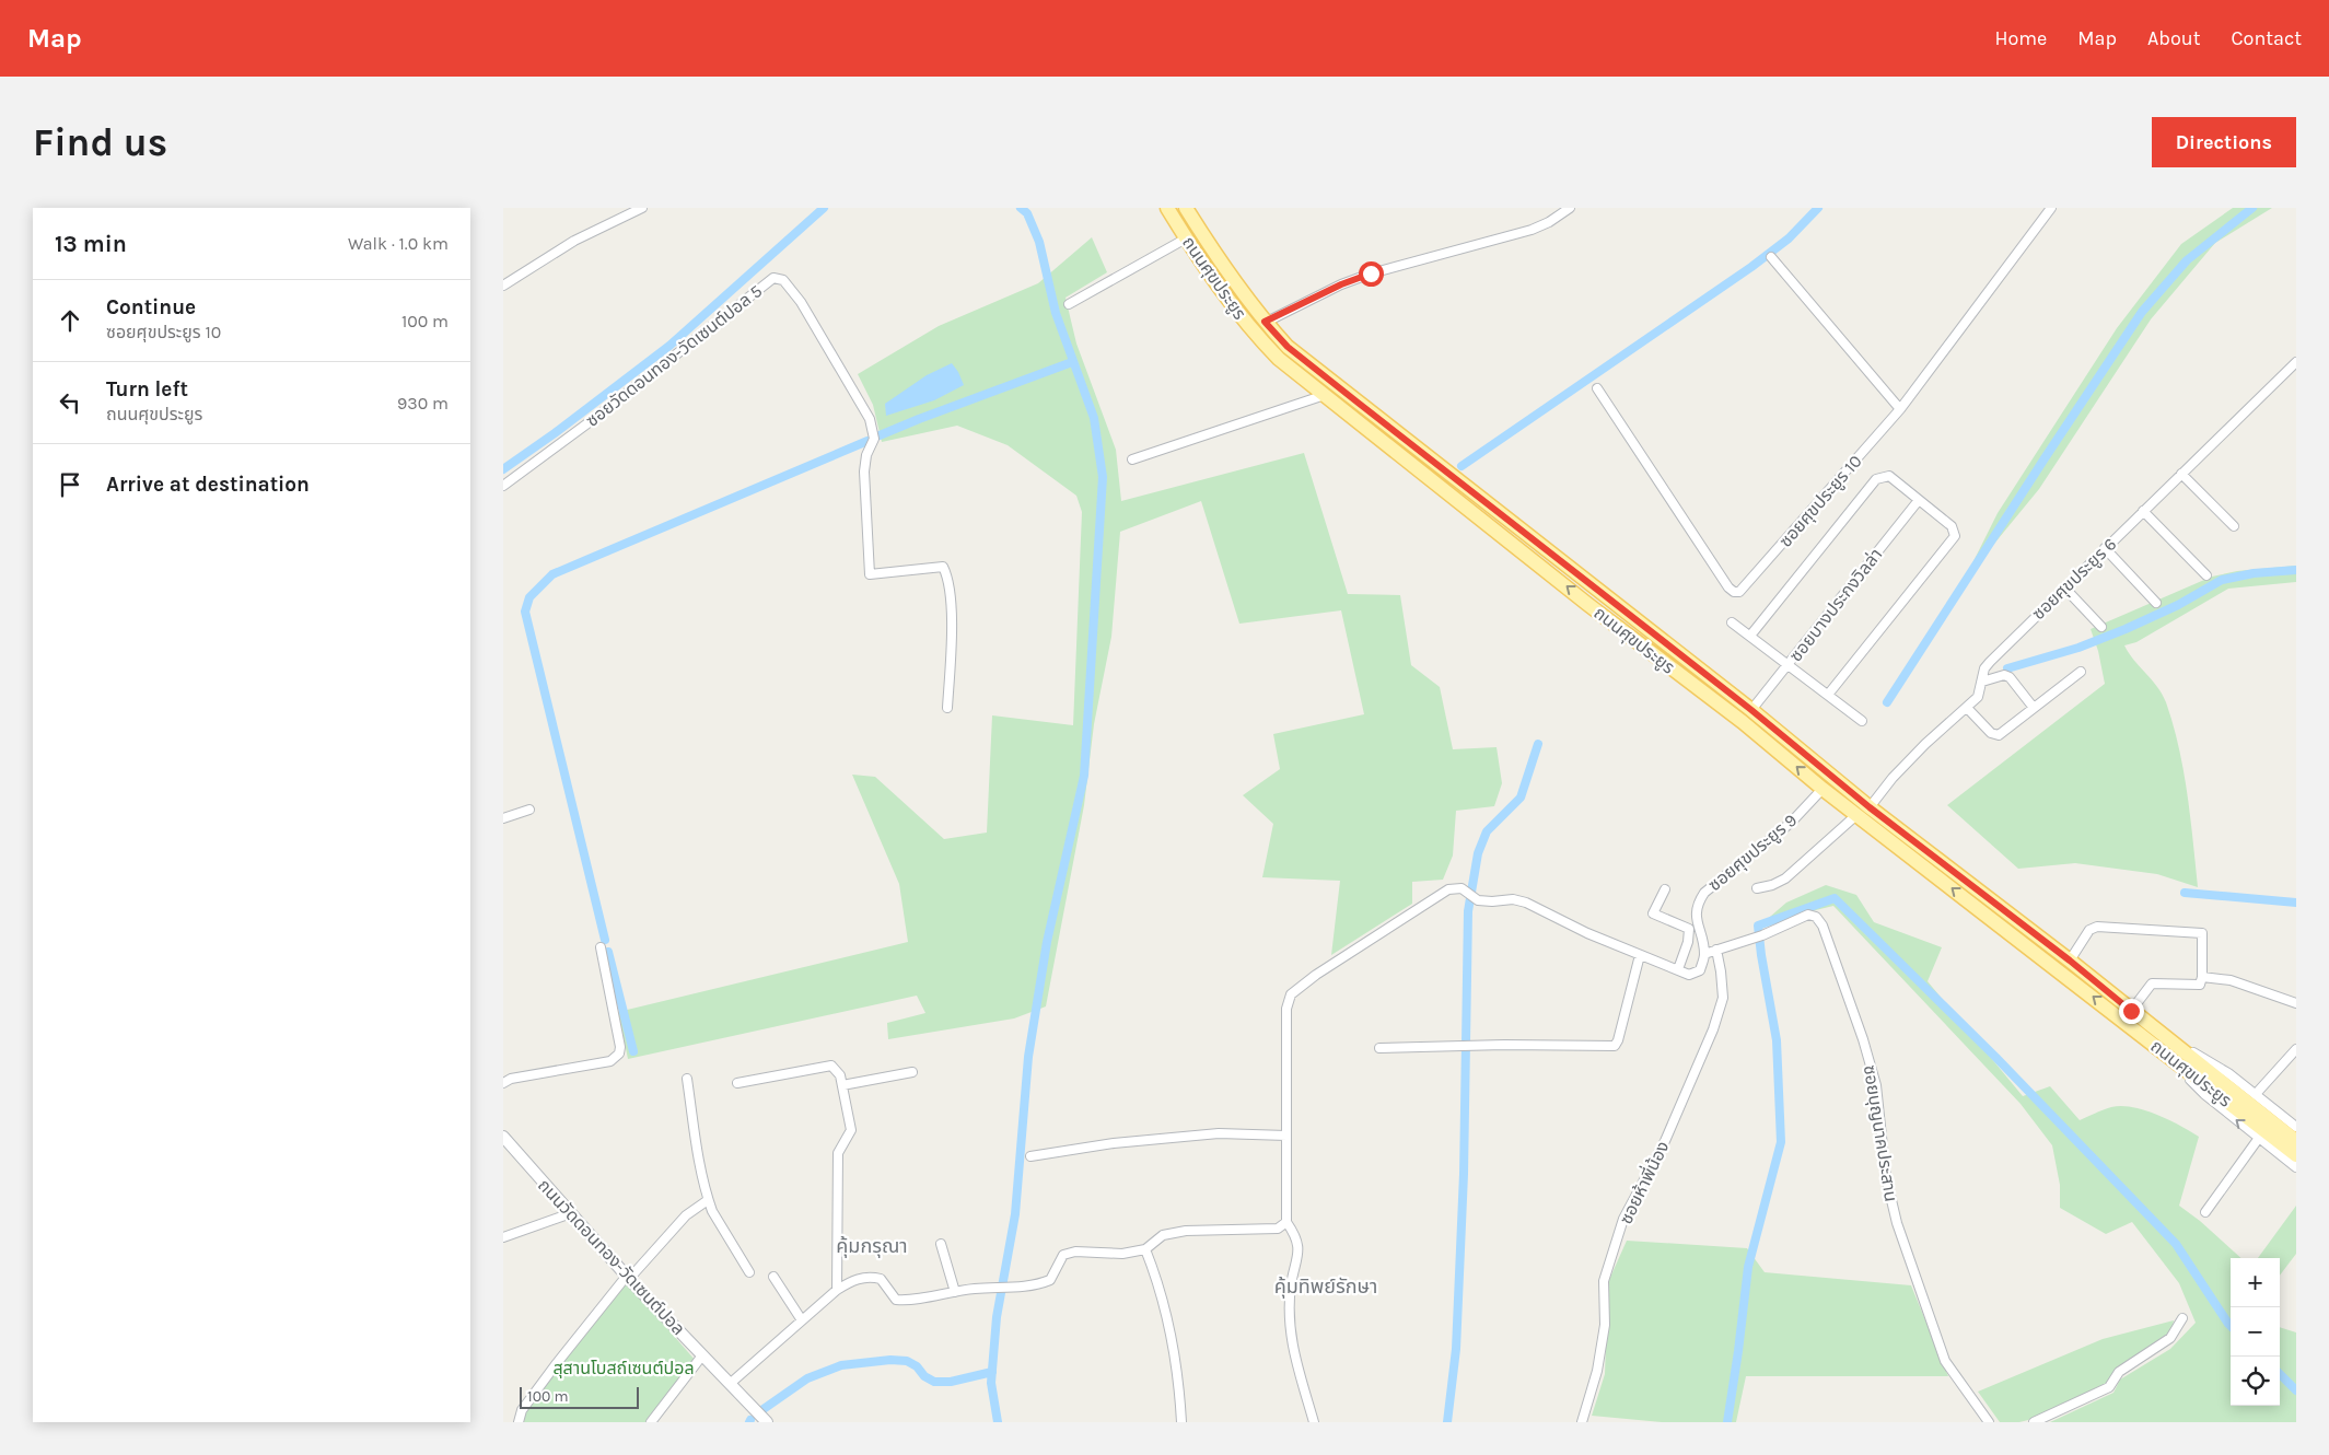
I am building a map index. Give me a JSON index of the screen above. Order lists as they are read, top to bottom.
{
  "streets": {
    "main road": ["ถนนศุขประยูร"],
    "street": [
      "ซอยวัดดอนทอง-วัดเซนต์ปอล 5",
      "ซอยศุขประยูร 10",
      "ซอยศุขประยูร 6",
      "ซอยบางประกงวิลล่า",
      "ซอยศุขประยูร 9",
      "ซอยบุญนาคประสาน",
      "ซอยห้าพี่น้อง",
      "ถนนวัดดอนทอง-วัดเซนต์ปอล"
    ]
  },
  "crossings": [
    ["ถนนศุขประยูร", "ซอยศุขประยูร 6"],
    ["ถนนศุขประยูร", "ซอยบางประกงวิลล่า"],
    ["ถนนศุขประยูร", "ซอยศุขประยูร 9"],
    ["ซอยศุขประยูร 9", "ซอยบุญนาคประสาน"],
    ["ซอยบุญนาคประสาน", "ซอยห้าพี่น้อง"]
  ],
  "districts": ["คุ้มกรุณา", "คุ้มทิพย์รักษา"],
  "parks": ["สุสานโบสถ์เซนต์ปอล"],
  "scale_bar": "100 m",
  "page": {
    "header": "Map",
    "nav": [
      "Home",
      "Map",
      "About",
      "Contact"
    ],
    "buttons": "Directions",
    "title": "Find us",
    "heading": ["13 min", "Walk · 1.0 km"],
    "list": [
      ["Continue", "ซอยศุขประยูร 10", "100 m"],
      ["Turn left", "ถนนศุขประยูร", "930 m"],
      "Arrive at destination"
    ],
    "map_buttons": ["+", "−"],
    "scale": "100 m"
  }
}
